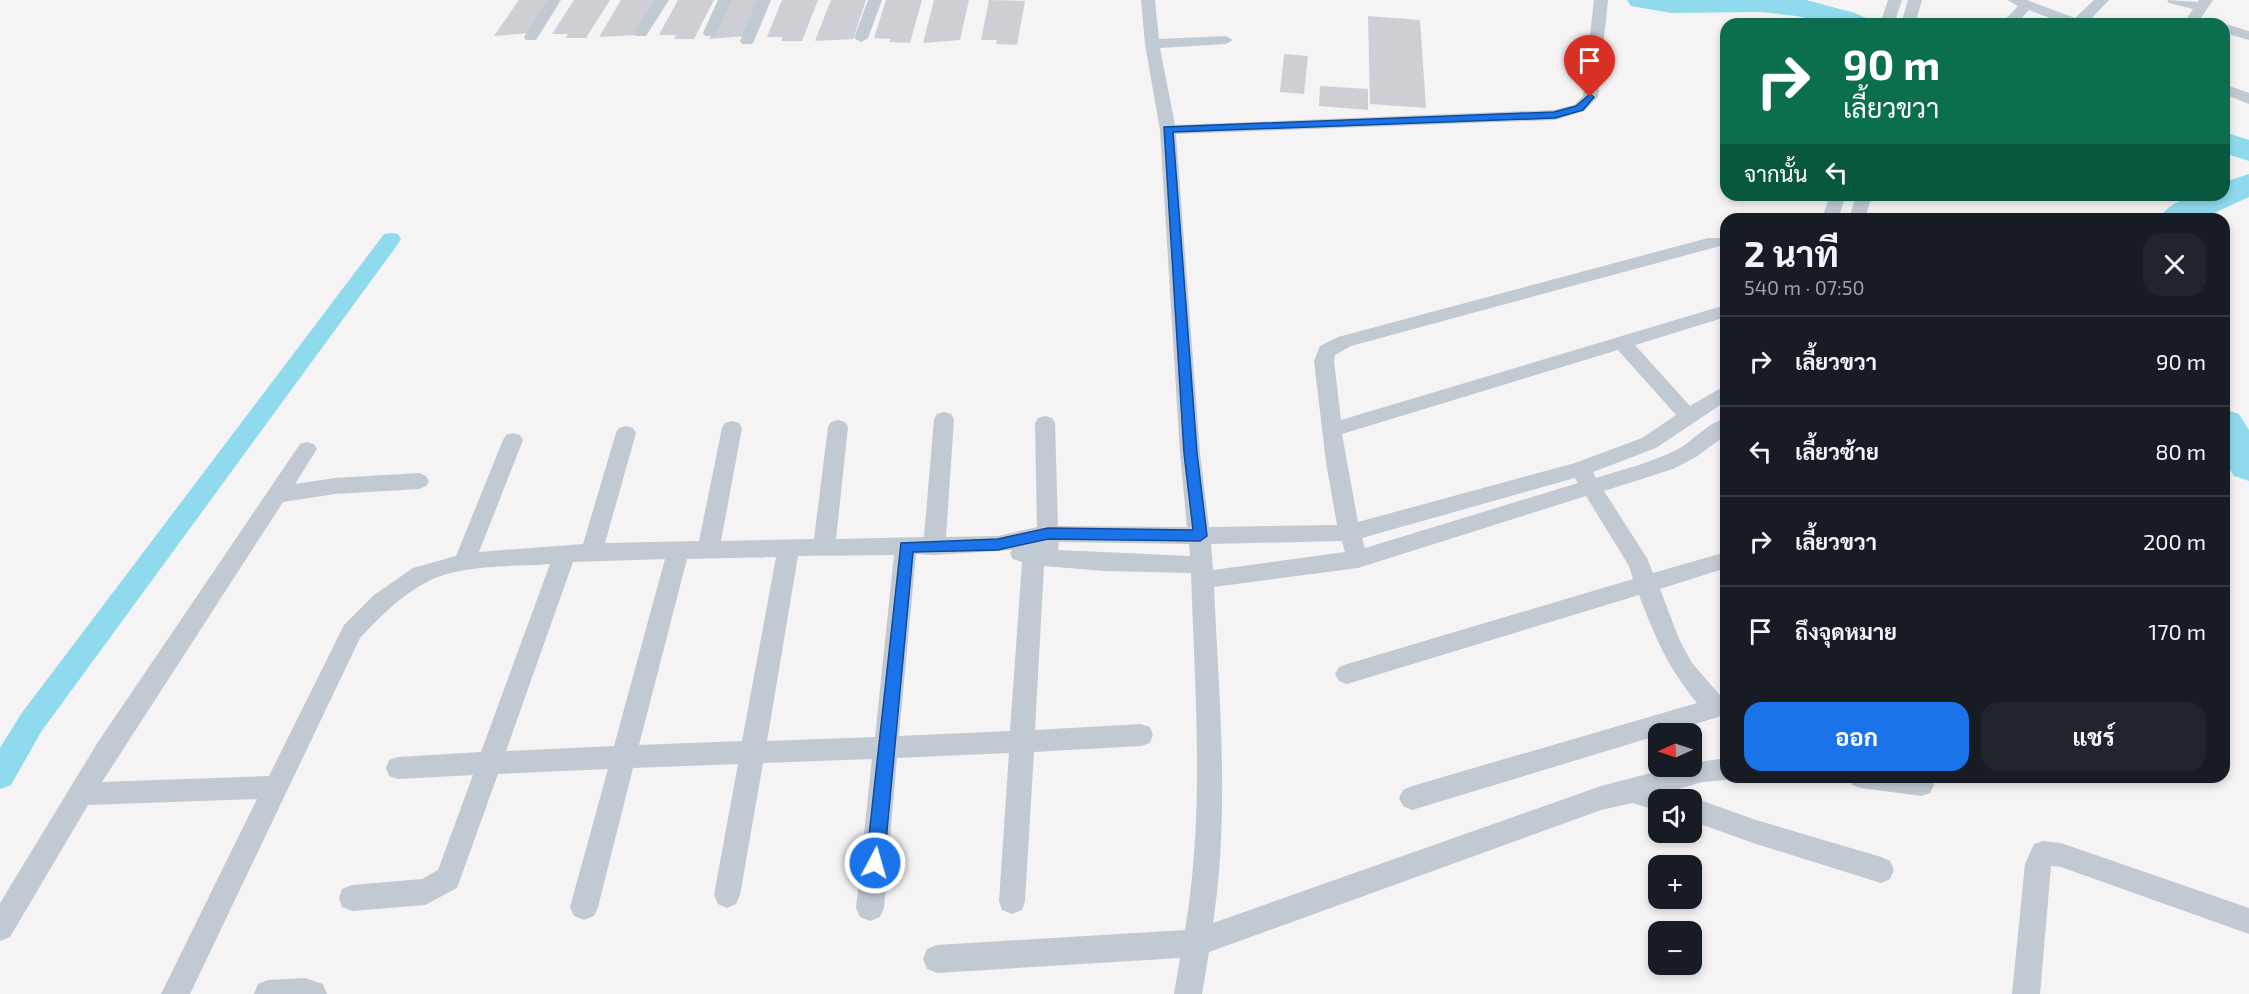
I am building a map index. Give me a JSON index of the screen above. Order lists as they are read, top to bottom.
{
  "north": "left",
  "page": {
    "turn": ["90 m", "เลี้ยวขวา"],
    "then": "จากนั้น",
    "heading": ["2 นาที", "540 m · 07:50"],
    "list": [
      {
        "name": "เลี้ยวขวา",
        "value": "90 m"
      },
      {
        "name": "เลี้ยวซ้าย",
        "value": "80 m"
      },
      {
        "name": "เลี้ยวขวา",
        "value": "200 m"
      },
      {
        "name": "ถึงจุดหมาย",
        "value": "170 m"
      }
    ],
    "buttons": ["ออก", "แชร์"],
    "map_buttons": ["+", "−"]
  }
}
